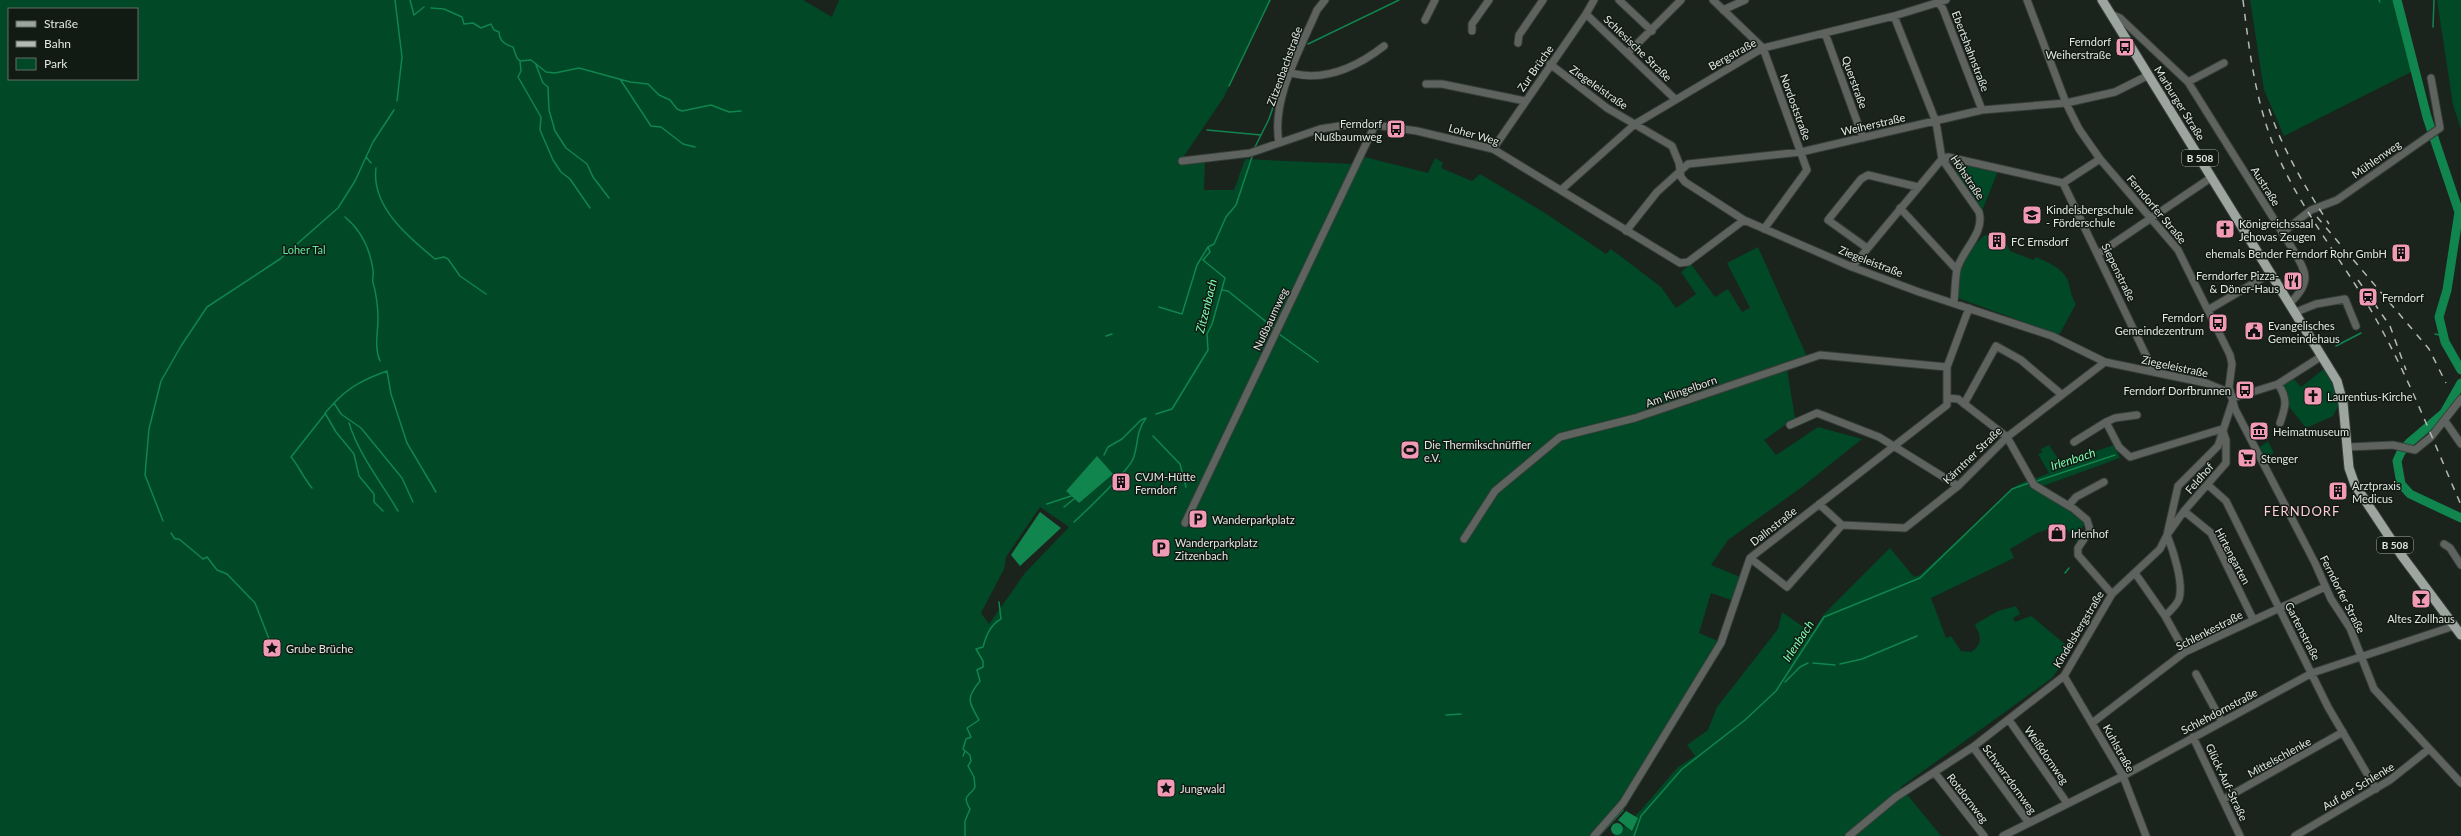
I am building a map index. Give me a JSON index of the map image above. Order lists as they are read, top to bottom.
{
  "streets": {
    "main road": ["Marburger Straße", "B 508"],
    "street": [
      "Schlesische Straße",
      "Ebertshahnstraße",
      "Bergstraße",
      "Zitzenbachstraße",
      "Zur Brüche",
      "Querstraße",
      "Ziegeleistraße",
      "Nordoststraße",
      "Weiherstraße",
      "Loher Weg",
      "Mühlenweg",
      "Höhstraße",
      "Austraße",
      "Ferndorfer Straße",
      "Siepenstraße",
      "Nußbaumweg",
      "Am Klingelborn",
      "Kärntner Straße",
      "Feldhof",
      "Dallnstraße",
      "Hirtengarten",
      "Kindelsbergstraße",
      "Schlenkestraße",
      "Gartenstraße",
      "Schlehdornstraße",
      "Kuhlstraße",
      "Weißdornweg",
      "Mittelschlenke",
      "Schwarzdornweg",
      "Glück-Auf-Straße",
      "Auf der Schlenke",
      "Rotdornweg"
    ]
  },
  "crossings": [
    ["Schlesische Straße", "Bergstraße"],
    ["Schlesische Straße", "Zur Brüche"],
    ["Ebertshahnstraße", "Bergstraße"],
    ["Ebertshahnstraße", "Weiherstraße"],
    ["Bergstraße", "Querstraße"],
    ["Bergstraße", "Ziegeleistraße"],
    ["Bergstraße", "Nordoststraße"],
    ["Bergstraße", "Loher Weg"],
    ["Bergstraße", "Höhstraße"],
    ["Zitzenbachstraße", "Loher Weg"],
    ["Zur Brüche", "Ziegeleistraße"],
    ["Zur Brüche", "Loher Weg"],
    ["Querstraße", "Weiherstraße"],
    ["Ziegeleistraße", "Nordoststraße"],
    ["Ziegeleistraße", "Weiherstraße"],
    ["Ziegeleistraße", "Loher Weg"],
    ["Ziegeleistraße", "Höhstraße"],
    ["Ziegeleistraße", "Ferndorfer Straße"],
    ["Ziegeleistraße", "Siepenstraße"],
    ["Ziegeleistraße", "Kärntner Straße"],
    ["Ziegeleistraße", "Kindelsbergstraße"],
    ["Marburger Straße", "Weiherstraße"],
    ["Marburger Straße", "Austraße"],
    ["Marburger Straße", "Schlehdornstraße"],
    ["Nordoststraße", "Weiherstraße"],
    ["Weiherstraße", "Loher Weg"],
    ["Weiherstraße", "Höhstraße"],
    ["Weiherstraße", "Ferndorfer Straße"],
    ["Loher Weg", "Nußbaumweg"],
    ["Mühlenweg", "Austraße"],
    ["Ferndorfer Straße", "Kindelsbergstraße"],
    ["Ferndorfer Straße", "Schlenkestraße"],
    ["Ferndorfer Straße", "Schlehdornstraße"],
    ["Ferndorfer Straße", "Auf der Schlenke"],
    ["Feldhof", "Hirtengarten"],
    ["Feldhof", "Kindelsbergstraße"],
    ["Feldhof", "Gartenstraße"],
    ["Hirtengarten", "Schlenkestraße"],
    ["Kindelsbergstraße", "Kuhlstraße"],
    ["Kindelsbergstraße", "Weißdornweg"],
    ["Kindelsbergstraße", "Schwarzdornweg"],
    ["Kindelsbergstraße", "Rotdornweg"],
    ["Schlenkestraße", "Gartenstraße"],
    ["Schlenkestraße", "Kuhlstraße"],
    ["Gartenstraße", "Schlehdornstraße"],
    ["Gartenstraße", "Mittelschlenke"],
    ["Gartenstraße", "Auf der Schlenke"],
    ["Schlehdornstraße", "Kuhlstraße"],
    ["Schlehdornstraße", "Weißdornweg"],
    ["Schlehdornstraße", "Schwarzdornweg"],
    ["Schlehdornstraße", "Glück-Auf-Straße"],
    ["Mittelschlenke", "Glück-Auf-Straße"]
  ],
  "districts": ["FERNDORF"],
  "water": ["Zitzenbach", "Irlenbach"],
  "parks": ["Loher Tal"],
  "places": {
    "bus stop": [
      "Ferndorf Weiherstraße",
      "Ferndorf Nußbaumweg",
      "Ferndorf Gemeindezentrum",
      "Ferndorf Dorfbrunnen"
    ],
    "school or university": ["Kindelsbergschule - Förderschule"],
    "church": ["Königreichssaal Jehovas Zeugen", "Laurentius-Kirche"],
    "building": [
      "FC Ernsdorf",
      "ehemals Bender Ferndorf Rohr GmbH",
      "CVJM-Hütte Ferndorf",
      "Arztpraxis Medicus"
    ],
    "restaurant": ["Ferndorfer Pizza- & Döner-Haus"],
    "station": ["Ferndorf"],
    "public building": ["Evangelisches Gemeindehaus"],
    "museum": ["Heimatmuseum"],
    "sports": ["Die Thermikschnüffler e.V."],
    "supermarket": ["Stenger"],
    "parking": ["Wanderparkplatz", "Wanderparkplatz Zitzenbach"],
    "shop": ["Irlenhof"],
    "bar": ["Altes Zollhaus"],
    "place": ["Grube Brüche", "Jungwald"]
  },
  "legend": ["Straße", "Bahn", "Park"]
}
